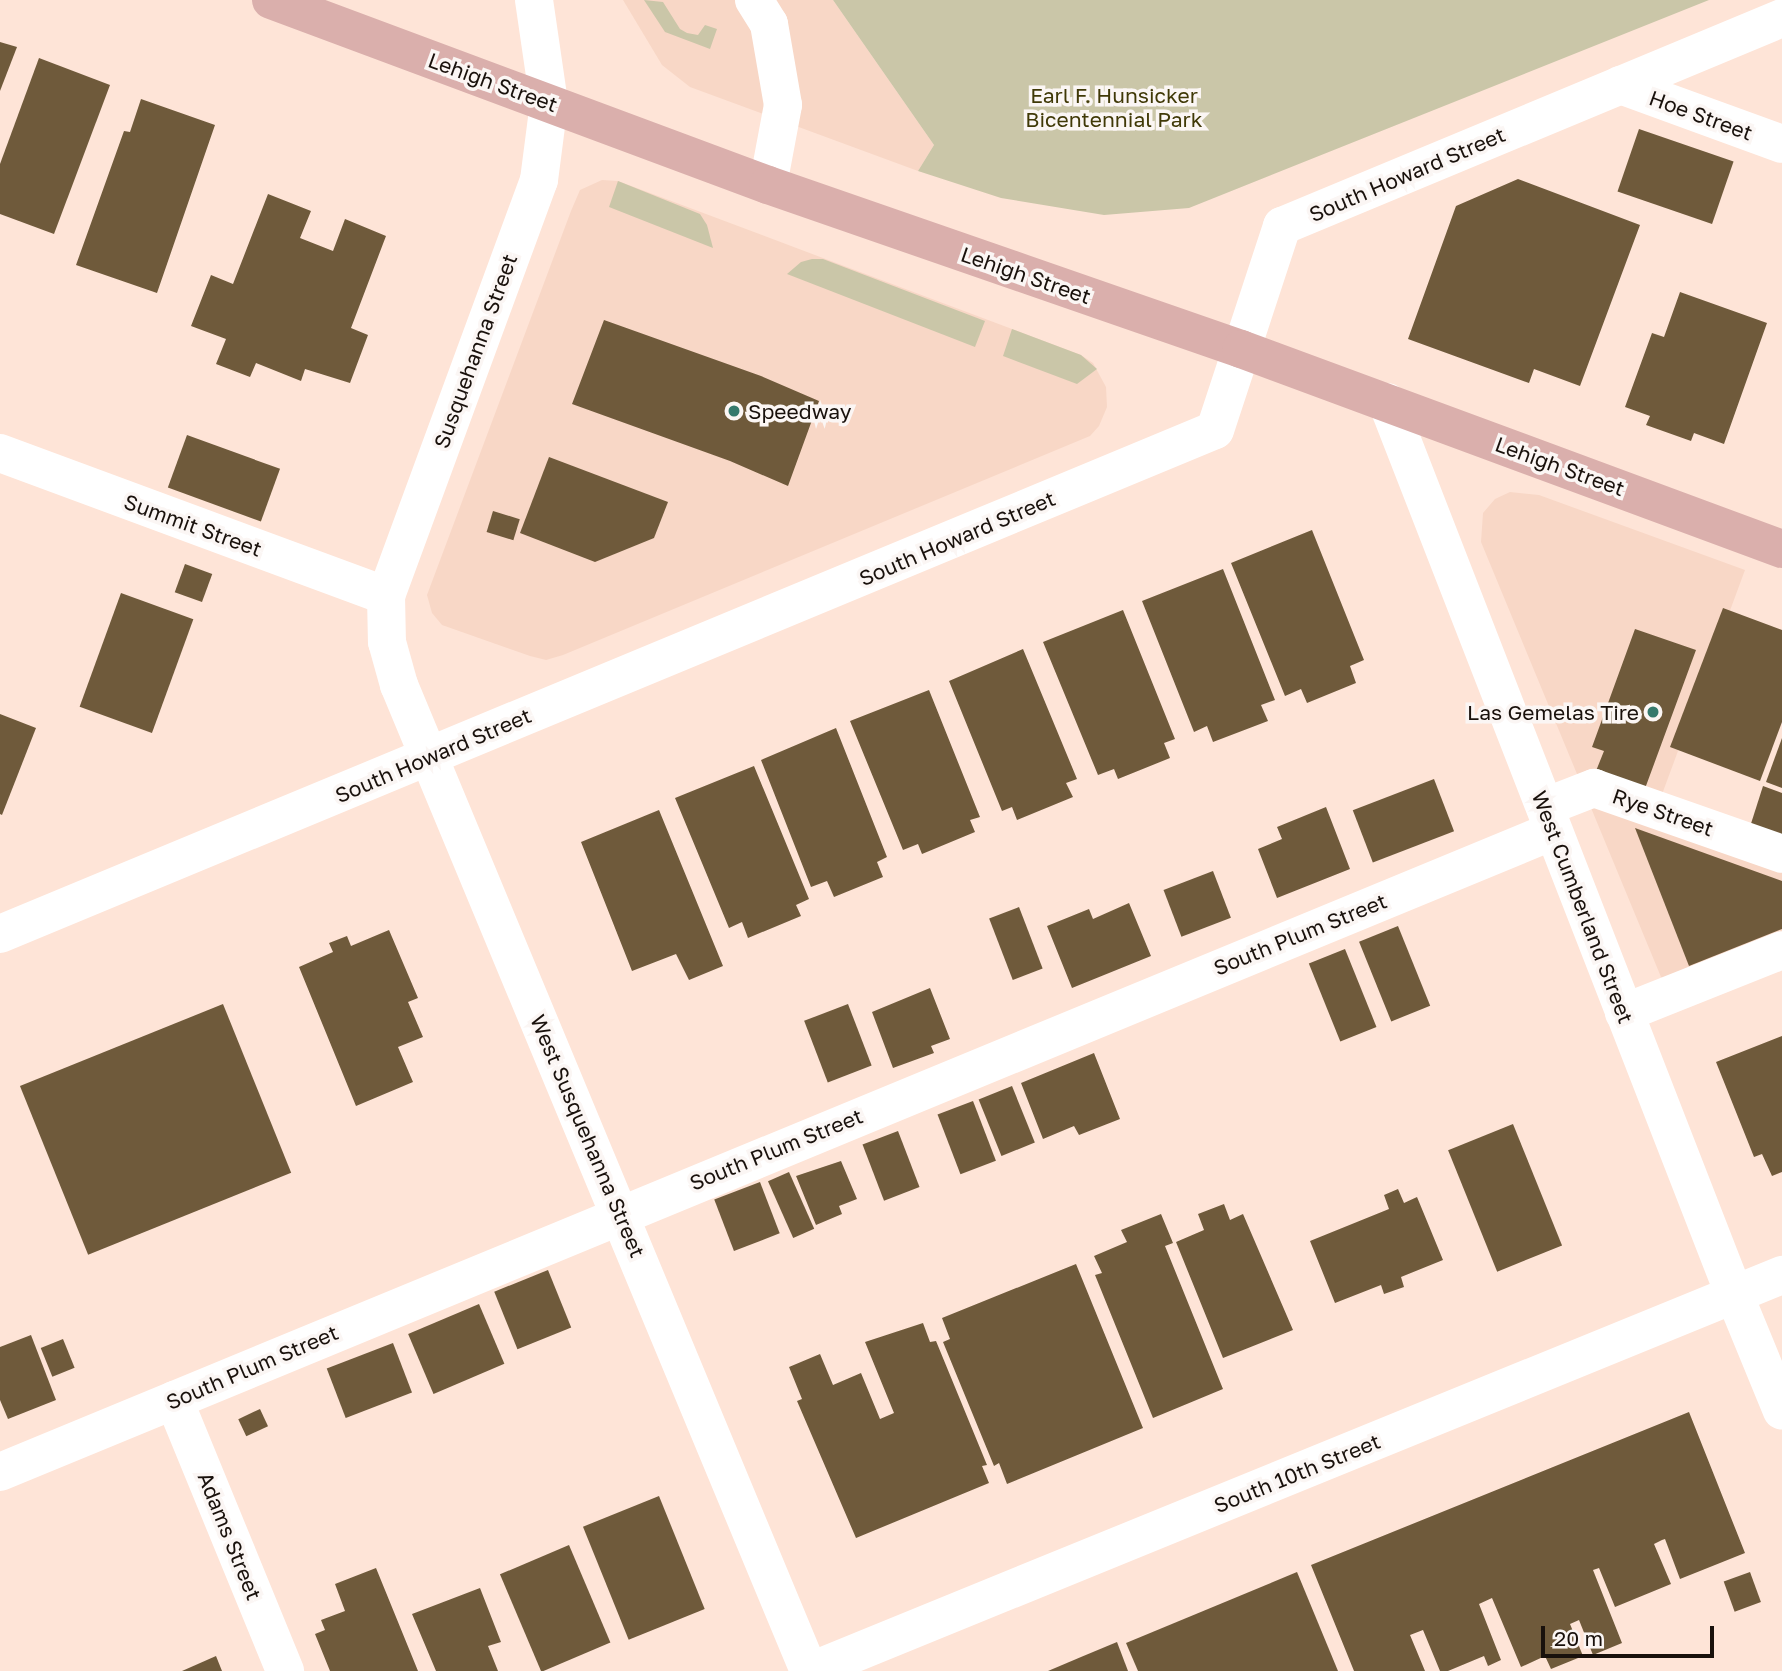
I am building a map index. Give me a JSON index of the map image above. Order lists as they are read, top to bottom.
{
  "streets": {
    "main road": ["Lehigh Street"],
    "street": [
      "Hoe Street",
      "South Howard Street",
      "Susquehanna Street",
      "Summit Street",
      "Rye Street",
      "West Cumberland Street",
      "South Plum Street",
      "West Susquehanna Street",
      "South 10th Street",
      "Adams Street"
    ]
  },
  "crossings": [
    ["Lehigh Street", "South Howard Street"],
    ["Lehigh Street", "Susquehanna Street"],
    ["Lehigh Street", "West Cumberland Street"],
    ["Hoe Street", "South Howard Street"],
    ["South Howard Street", "West Susquehanna Street"],
    ["Susquehanna Street", "Summit Street"],
    ["Susquehanna Street", "West Susquehanna Street"],
    ["Summit Street", "West Susquehanna Street"],
    ["Rye Street", "West Cumberland Street"],
    ["Rye Street", "South Plum Street"],
    ["West Cumberland Street", "South Plum Street"],
    ["West Cumberland Street", "South 10th Street"],
    ["South Plum Street", "West Susquehanna Street"],
    ["South Plum Street", "Adams Street"],
    ["West Susquehanna Street", "South 10th Street"]
  ],
  "parks": ["Earl F. Hunsicker Bicentennial Park"],
  "places": ["Speedway", "Las Gemelas Tire"],
  "scale_bar": "20 m"
}
